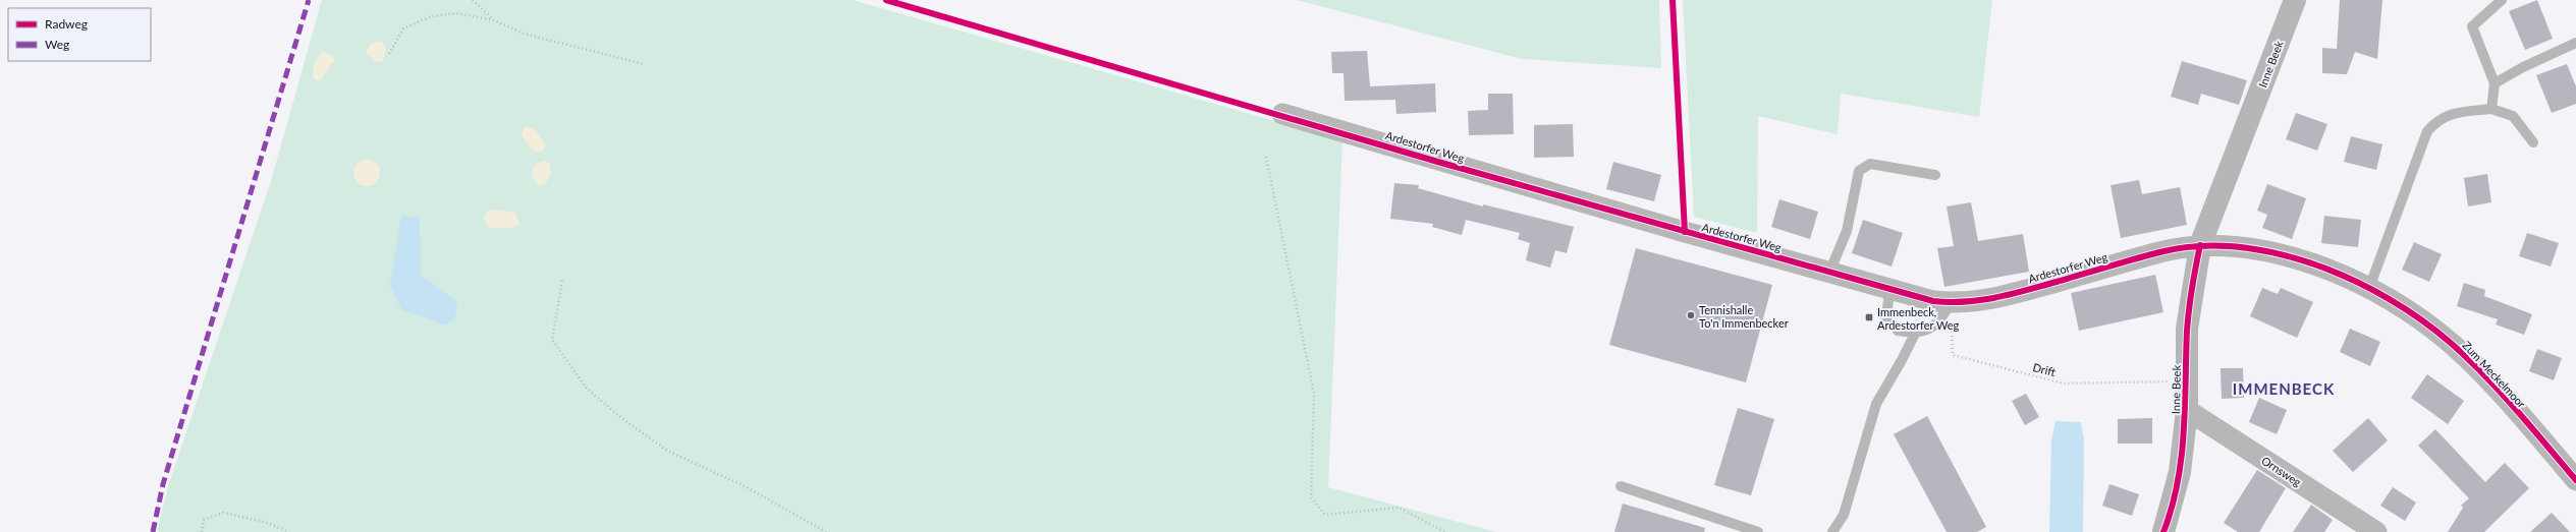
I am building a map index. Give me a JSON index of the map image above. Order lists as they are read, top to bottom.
{
  "streets": {
    "street": [
      "Inne Beek",
      "Ardestorfer Weg",
      "Zum Meckelmoor",
      "Ornsweg"
    ],
    "path": ["Drift"]
  },
  "crossings": [
    ["Inne Beek", "Ardestorfer Weg"],
    ["Inne Beek", "Drift"],
    ["Inne Beek", "Zum Meckelmoor"],
    ["Inne Beek", "Ornsweg"],
    ["Ardestorfer Weg", "Drift"],
    ["Ardestorfer Weg", "Zum Meckelmoor"]
  ],
  "districts": ["IMMENBECK"],
  "places": {
    "other": ["Tennishalle To'n Immenbecker"],
    "transit": ["Immenbeck, Ardestorfer Weg"]
  },
  "legend": ["Radweg", "Weg"]
}
